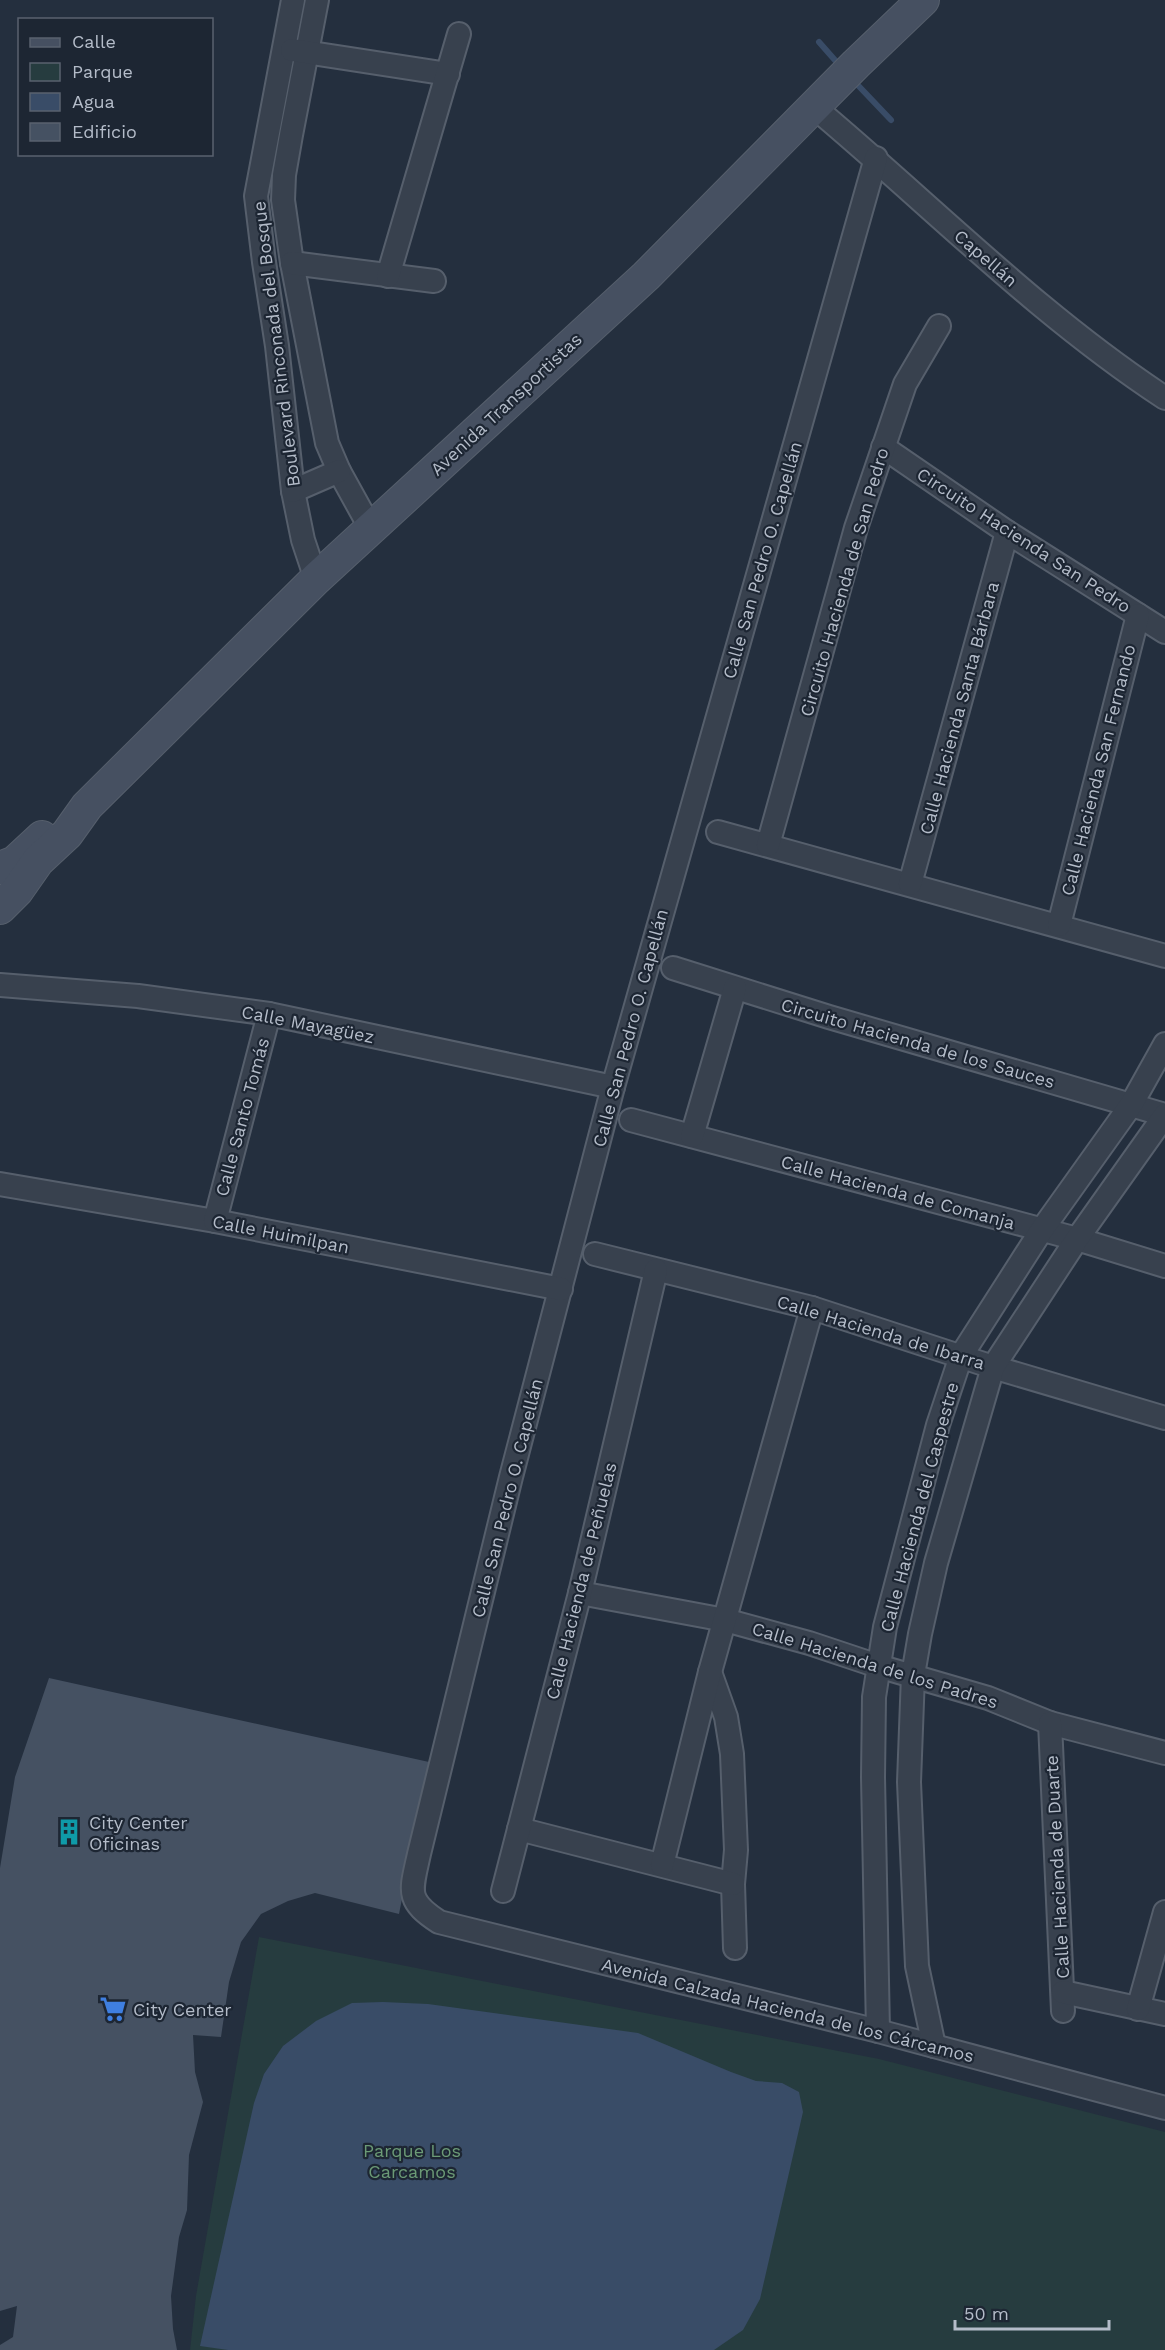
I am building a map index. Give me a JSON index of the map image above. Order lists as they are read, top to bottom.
{
  "streets": {
    "street": [
      "Capellán",
      "Boulevard Rinconada del Bosque",
      "Avenida Transportistas",
      "Circuito Hacienda San Pedro",
      "Calle San Pedro O. Capellán",
      "Circuito Hacienda de San Pedro",
      "Calle Hacienda Santa Bárbara",
      "Calle Hacienda San Fernando",
      "Calle Mayagüez",
      "Circuito Hacienda de los Sauces",
      "Calle Santo Tomás",
      "Calle Hacienda de Comanja",
      "Calle Huimilpan",
      "Calle Hacienda de Ibarra",
      "Calle Hacienda del Caspestre",
      "Calle Hacienda de Peñuelas",
      "Calle Hacienda de los Padres",
      "Calle Hacienda de Duarte",
      "Avenida Calzada Hacienda de los Cárcamos"
    ]
  },
  "crossings": [
    ["Capellán", "Avenida Transportistas"],
    ["Capellán", "Calle San Pedro O. Capellán"],
    ["Boulevard Rinconada del Bosque", "Avenida Transportistas"],
    ["Circuito Hacienda San Pedro", "Circuito Hacienda de San Pedro"],
    ["Circuito Hacienda San Pedro", "Calle Hacienda Santa Bárbara"],
    ["Circuito Hacienda San Pedro", "Calle Hacienda San Fernando"],
    ["Calle San Pedro O. Capellán", "Calle Mayagüez"],
    ["Calle San Pedro O. Capellán", "Calle Huimilpan"],
    ["Calle San Pedro O. Capellán", "Avenida Calzada Hacienda de los Cárcamos"],
    ["Calle Mayagüez", "Calle Santo Tomás"],
    ["Circuito Hacienda de los Sauces", "Calle Hacienda del Caspestre"],
    ["Calle Santo Tomás", "Calle Huimilpan"],
    ["Calle Hacienda de Comanja", "Calle Hacienda del Caspestre"],
    ["Calle Hacienda de Ibarra", "Calle Hacienda del Caspestre"],
    ["Calle Hacienda de Ibarra", "Calle Hacienda de Peñuelas"],
    ["Calle Hacienda del Caspestre", "Calle Hacienda de los Padres"],
    ["Calle Hacienda del Caspestre", "Avenida Calzada Hacienda de los Cárcamos"],
    ["Calle Hacienda de Peñuelas", "Calle Hacienda de los Padres"],
    ["Calle Hacienda de los Padres", "Calle Hacienda de Duarte"]
  ],
  "parks": ["Parque Los Carcamos"],
  "places": {
    "building": ["City Center Oficinas"],
    "supermarket": ["City Center"]
  },
  "legend": [
    "Calle",
    "Parque",
    "Agua",
    "Edificio"
  ],
  "scale_bar": "50 m"
}
